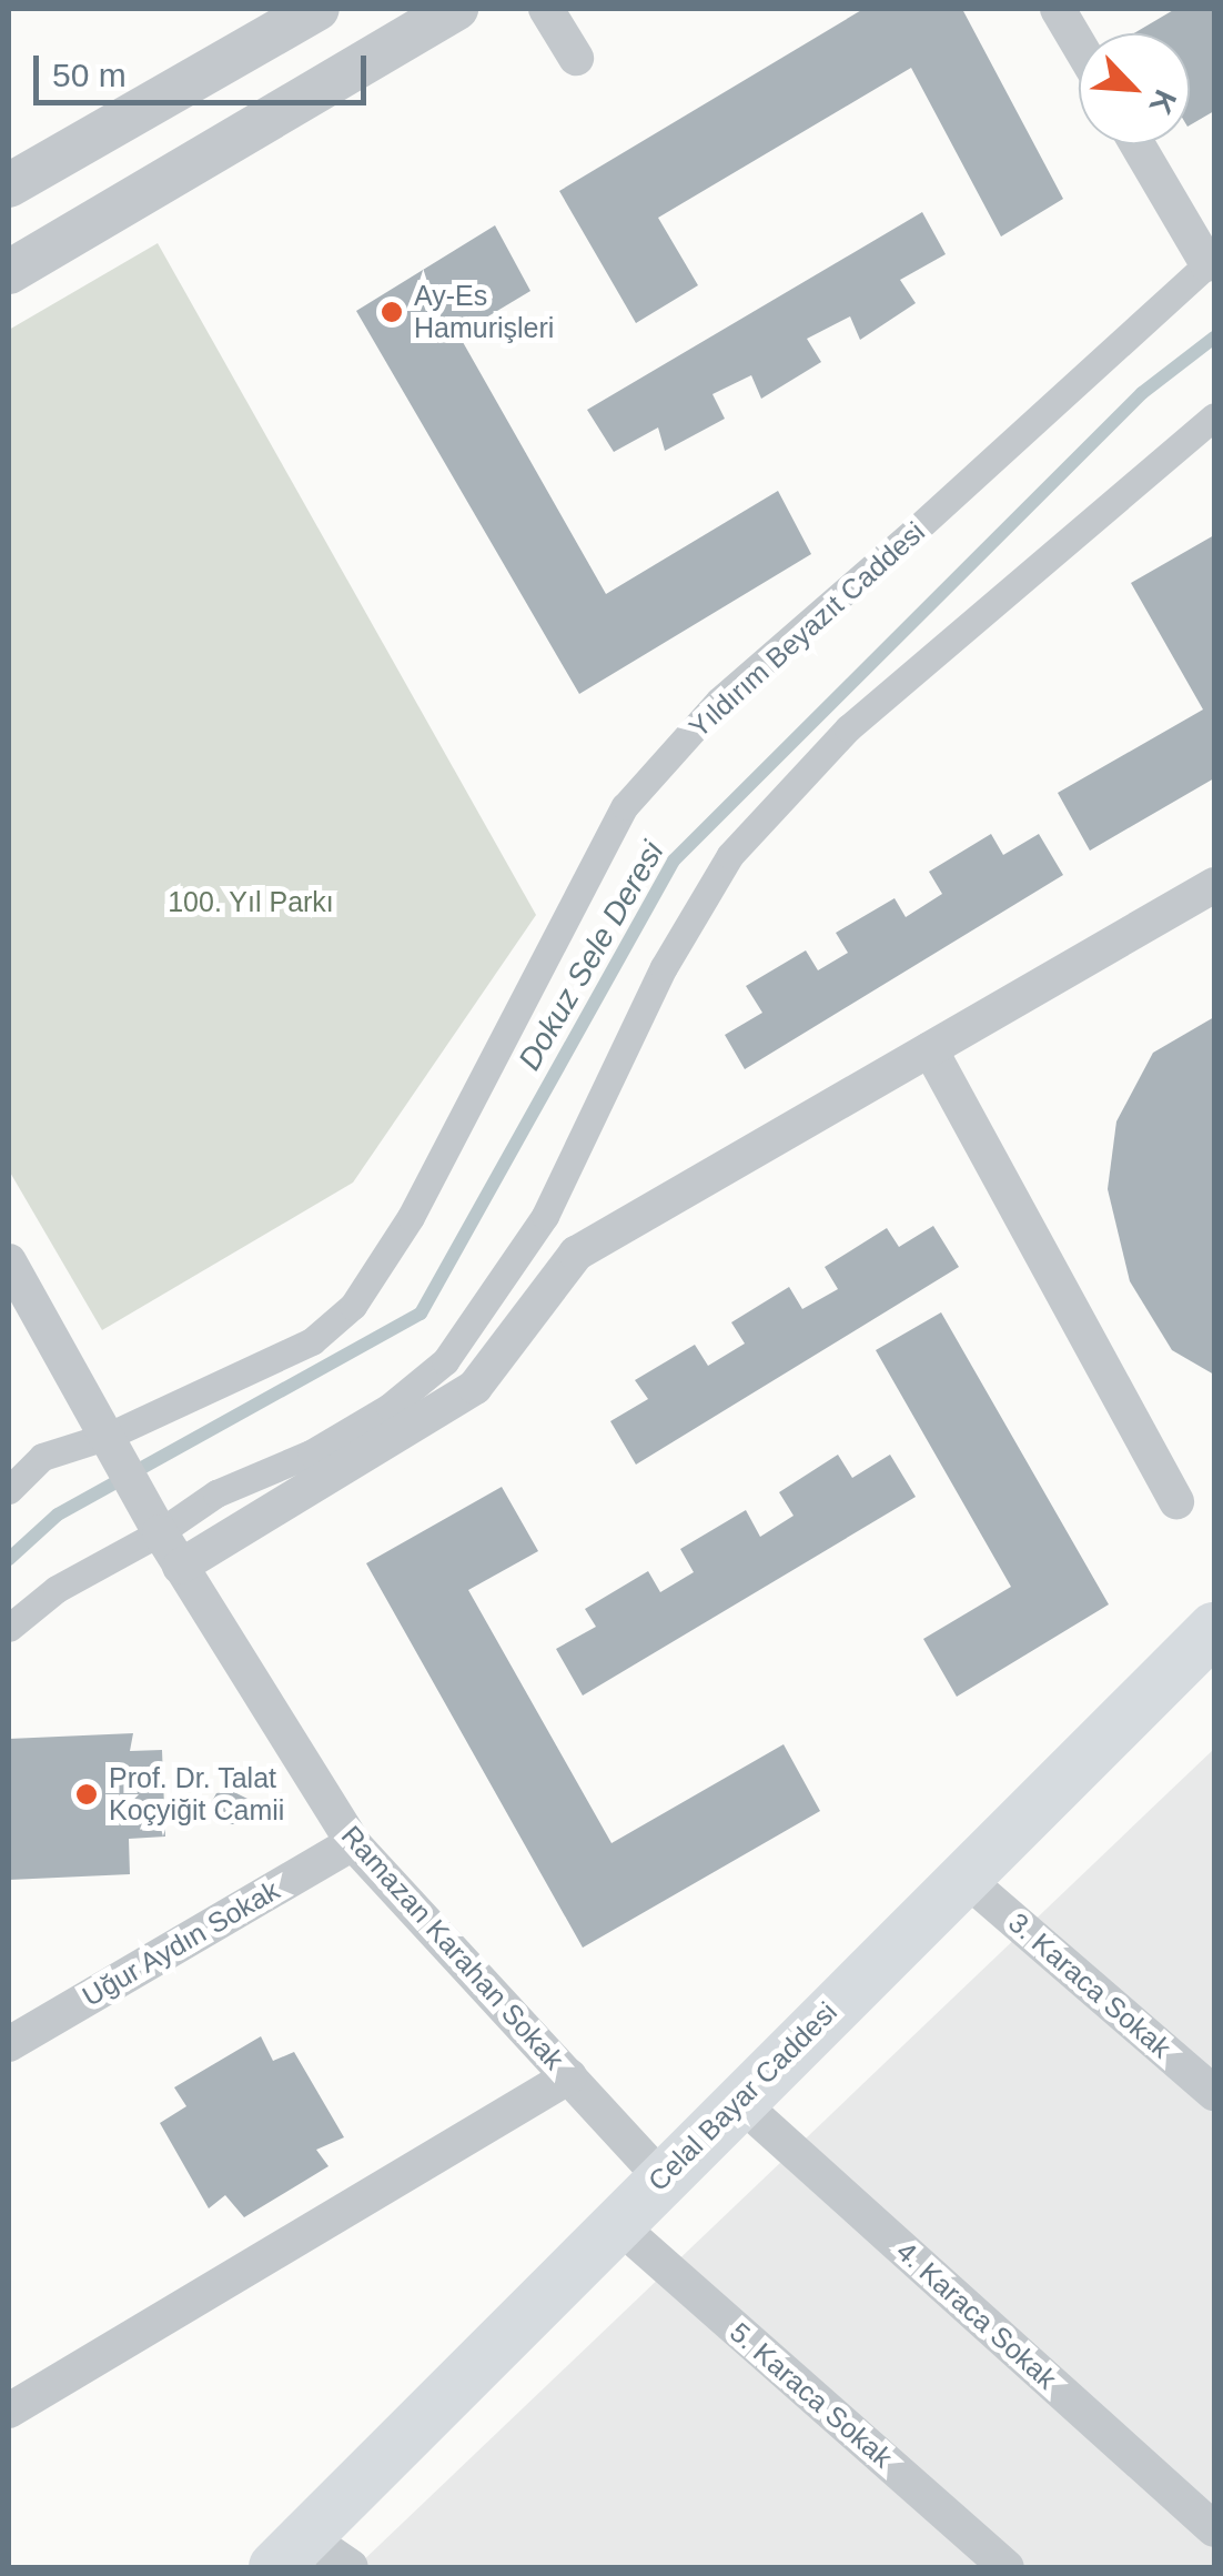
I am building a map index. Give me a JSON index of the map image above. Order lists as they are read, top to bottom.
{
  "streets": {
    "main road": ["Celal Bayar Caddesi"],
    "street": [
      "Yıldırım Beyazıt Caddesi",
      "Uğur Aydın Sokak",
      "Ramazan Karahan Sokak",
      "3. Karaca Sokak",
      "4. Karaca Sokak",
      "5. Karaca Sokak"
    ]
  },
  "crossings": [
    ["Yıldırım Beyazıt Caddesi", "Ramazan Karahan Sokak"],
    ["Uğur Aydın Sokak", "Ramazan Karahan Sokak"],
    ["Ramazan Karahan Sokak", "Celal Bayar Caddesi"],
    ["3. Karaca Sokak", "Celal Bayar Caddesi"],
    ["Celal Bayar Caddesi", "4. Karaca Sokak"],
    ["Celal Bayar Caddesi", "5. Karaca Sokak"]
  ],
  "water": ["Dokuz Sele Deresi"],
  "parks": ["100. Yıl Parkı"],
  "places": ["Ay-Es Hamurişleri", "Prof. Dr. Talat Koçyiğit Camii"],
  "scale_bar": "50 m",
  "north": "bottom right"
}
